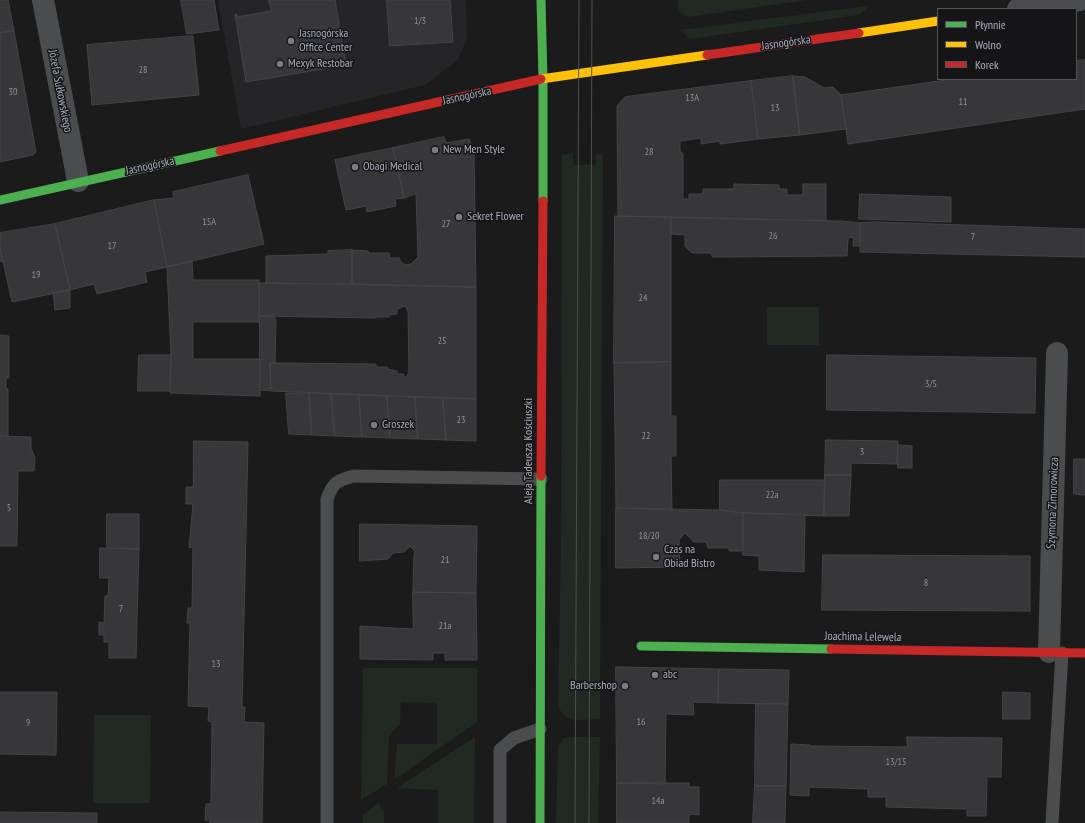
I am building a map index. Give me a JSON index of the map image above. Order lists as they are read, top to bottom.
{
  "streets": {
    "street": [
      "Jasnogórska",
      "Józefa Sułkowskiego",
      "Aleja Tadeusza Kościuszki",
      "Szymona Zimorowicza",
      "Joachima Lelewela"
    ]
  },
  "crossings": [
    ["Jasnogórska", "Józefa Sułkowskiego"],
    ["Jasnogórska", "Aleja Tadeusza Kościuszki"],
    ["Szymona Zimorowicza", "Joachima Lelewela"]
  ],
  "places": [
    "Jasnogórska Office Center",
    "Mexyk Restobar",
    "New Men Style",
    "Obagi Medical",
    "Sekret Flower",
    "Groszek",
    "Czas na Obiad Bistro",
    "abc",
    "Barbershop"
  ],
  "house_numbers": [
    "1/3",
    "28",
    "30",
    "13A",
    "11",
    "13",
    "28",
    "15A",
    "27",
    "26",
    "7",
    "17",
    "19",
    "24",
    "25",
    "3/5",
    "23",
    "22",
    "3",
    "22a",
    "5",
    "18/20",
    "21",
    "8",
    "7",
    "21a",
    "13",
    "16",
    "9",
    "13/15",
    "14a"
  ],
  "legend": ["Płynnie", "Wolno", "Korek"]
}
